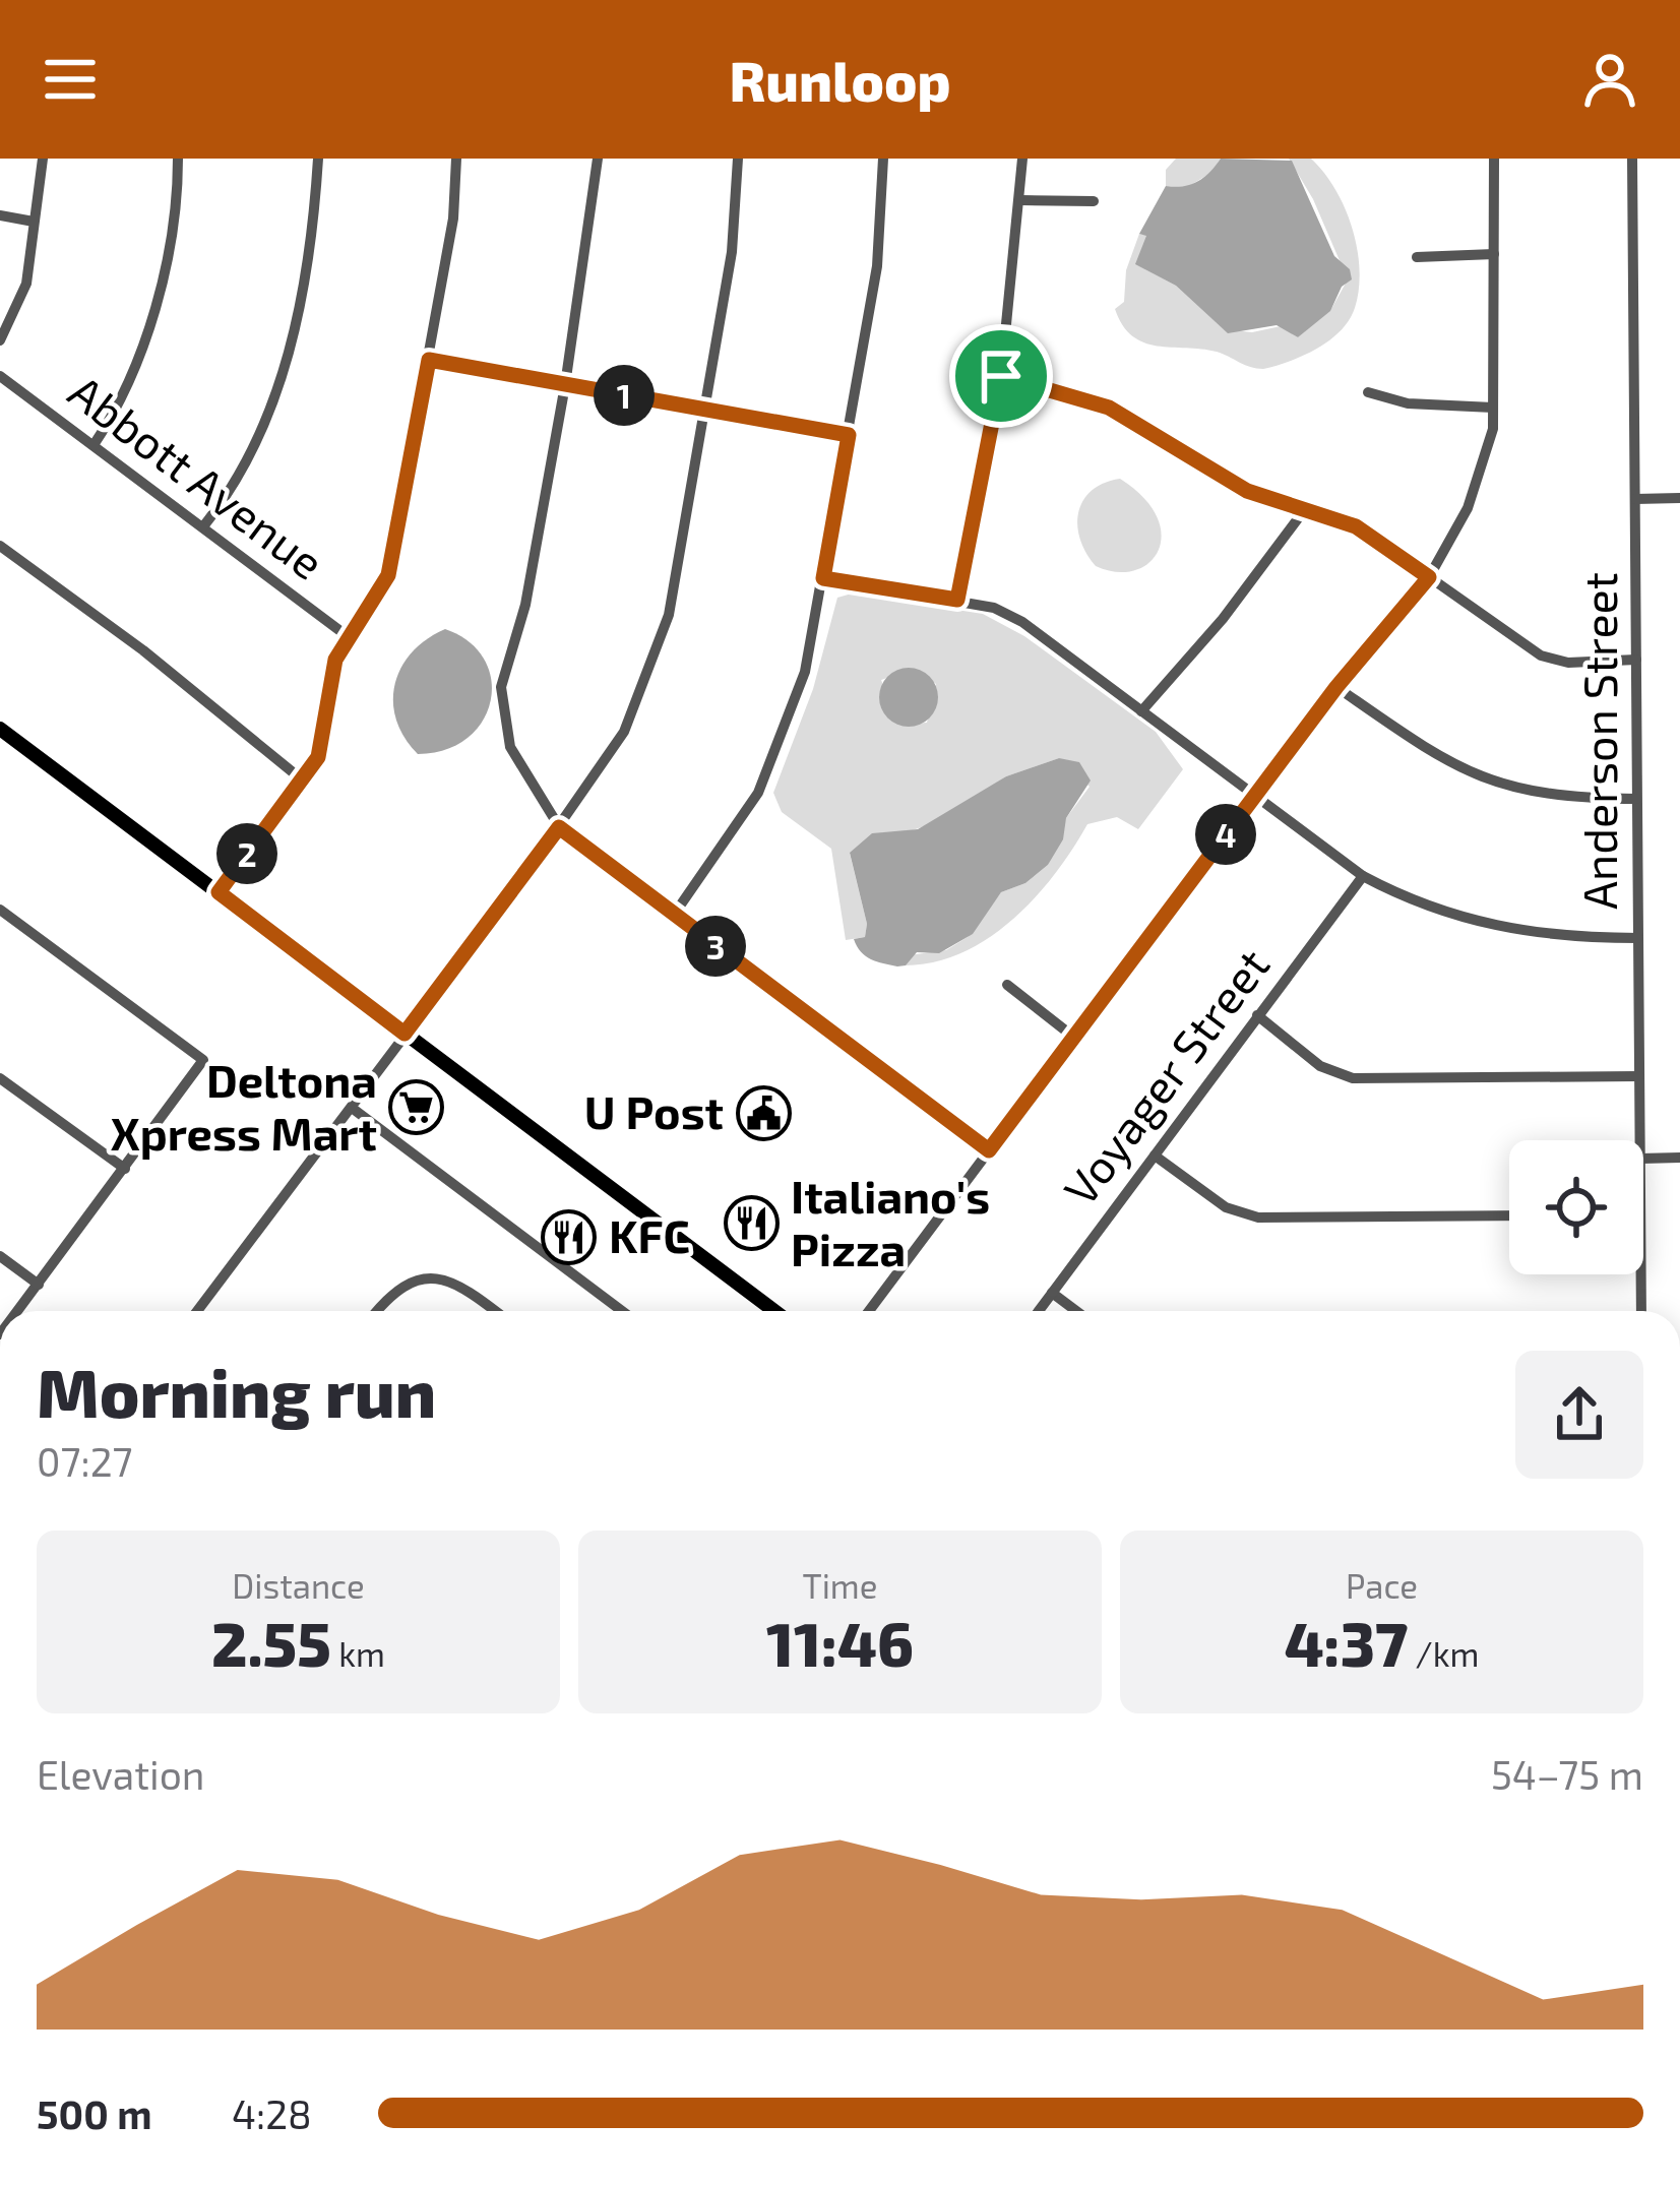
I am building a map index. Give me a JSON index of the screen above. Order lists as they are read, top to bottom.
{
  "streets": {
    "street": ["Abbott Avenue", "Anderson Street", "Voyager Street"]
  },
  "places": {
    "supermarket": ["Deltona Xpress Mart"],
    "public building": ["U Post"],
    "restaurant": ["Italiano's Pizza", "KFC"]
  },
  "page": {
    "header": "Runloop",
    "pins": [
      "1",
      "4",
      "2",
      "3"
    ],
    "heading": ["Morning run", "07:27"],
    "stats": [
      ["Distance", "2.55 km"],
      ["Time", "11:46"],
      ["Pace", "4:37 /km"]
    ],
    "chart": ["Elevation", "54–75 m"],
    "list": [
      {
        "name": "500 m",
        "note": "4:28"
      }
    ]
  }
}
